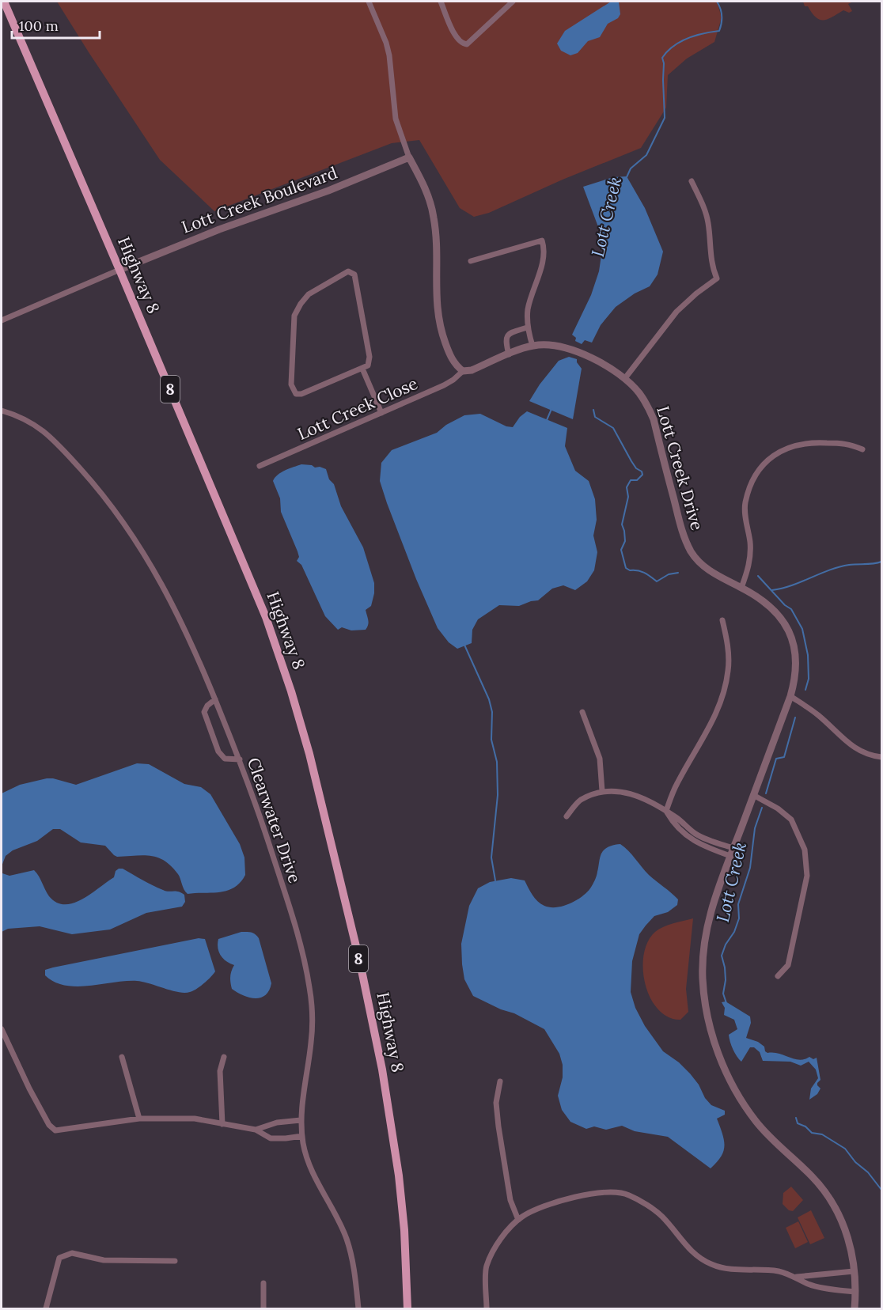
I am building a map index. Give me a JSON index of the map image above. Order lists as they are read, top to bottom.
{
  "streets": {
    "main road": ["Highway 8", "8"],
    "street": [
      "Lott Creek Boulevard",
      "Lott Creek Close",
      "Lott Creek Drive",
      "Clearwater Drive"
    ]
  },
  "crossings": [
    ["Lott Creek Boulevard", "Highway 8"],
    ["Lott Creek Close", "Lott Creek Drive"]
  ],
  "water": ["Lott Creek"],
  "scale_bar": "100 m"
}
